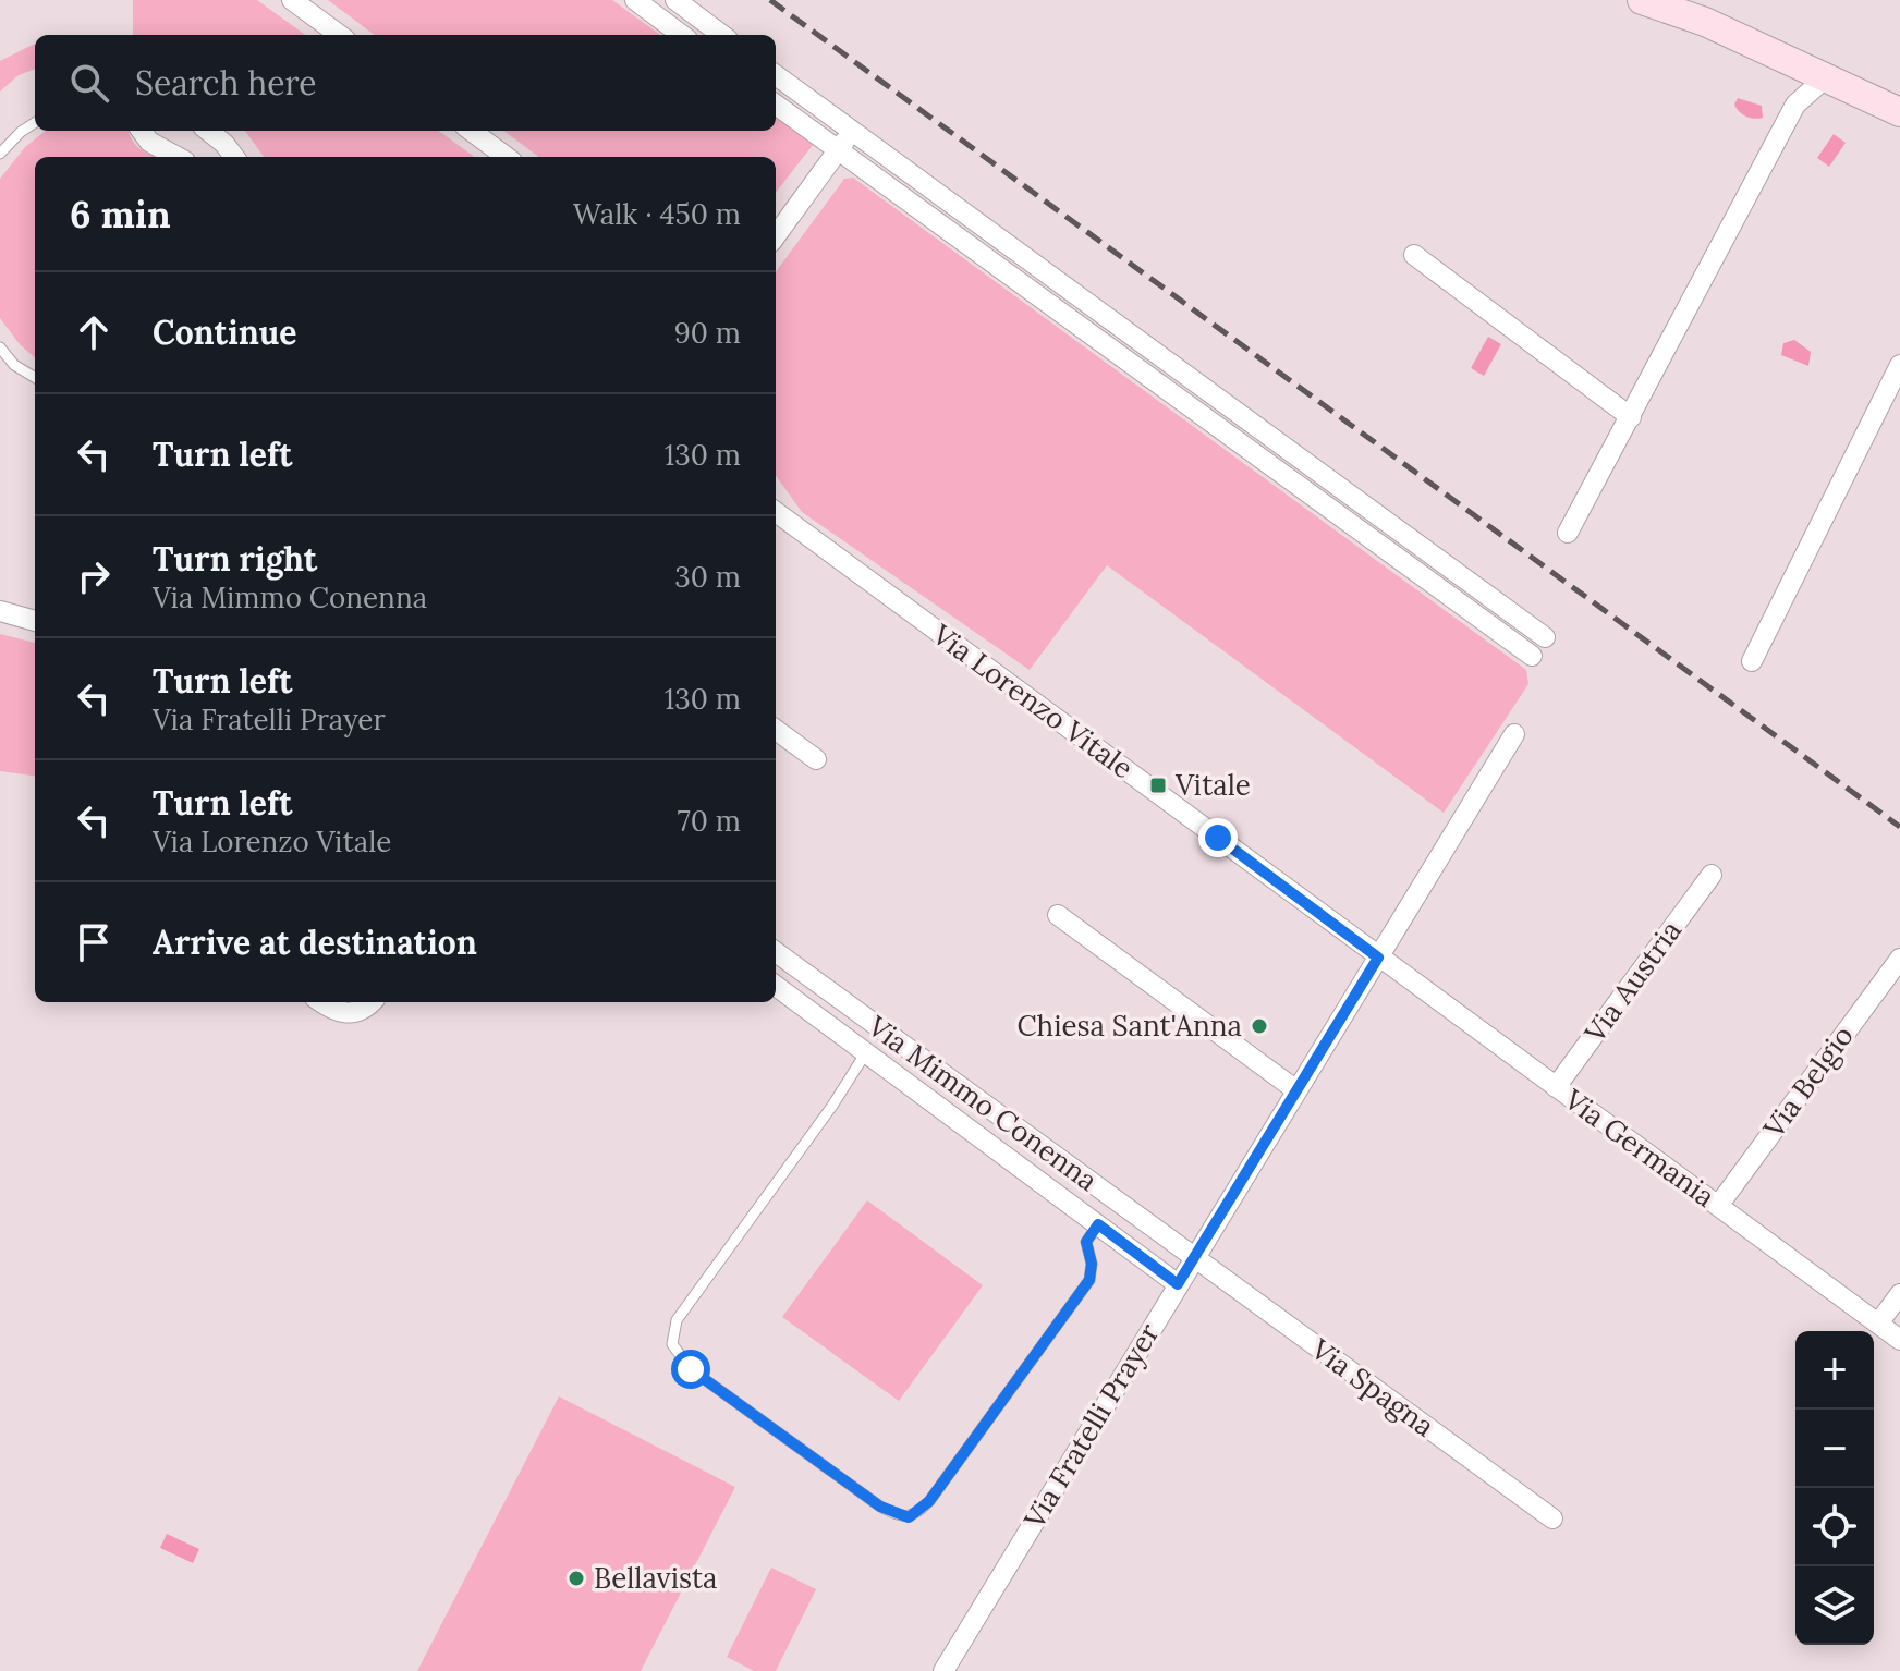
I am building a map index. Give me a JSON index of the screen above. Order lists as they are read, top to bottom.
{
  "streets": {
    "street": [
      "Via Lorenzo Vitale",
      "Via Austria",
      "Via Belgio",
      "Via Mimmo Conenna",
      "Via Germania",
      "Via Spagna",
      "Via Fratelli Prayer"
    ]
  },
  "crossings": [
    ["Via Lorenzo Vitale", "Via Germania"],
    ["Via Lorenzo Vitale", "Via Fratelli Prayer"],
    ["Via Austria", "Via Germania"],
    ["Via Belgio", "Via Germania"],
    ["Via Mimmo Conenna", "Via Spagna"],
    ["Via Mimmo Conenna", "Via Fratelli Prayer"],
    ["Via Germania", "Via Fratelli Prayer"],
    ["Via Spagna", "Via Fratelli Prayer"]
  ],
  "places": {
    "transit": ["Vitale"],
    "other": ["Chiesa Sant'Anna", "Bellavista"]
  },
  "page": {
    "search": "Search here",
    "heading": ["6 min", "Walk · 450 m"],
    "list": [
      ["Continue", "90 m"],
      ["Turn left", "130 m"],
      ["Turn right", "Via Mimmo Conenna", "30 m"],
      ["Turn left", "Via Fratelli Prayer", "130 m"],
      ["Turn left", "Via Lorenzo Vitale", "70 m"],
      "Arrive at destination"
    ],
    "map_buttons": ["+", "−"]
  }
}
